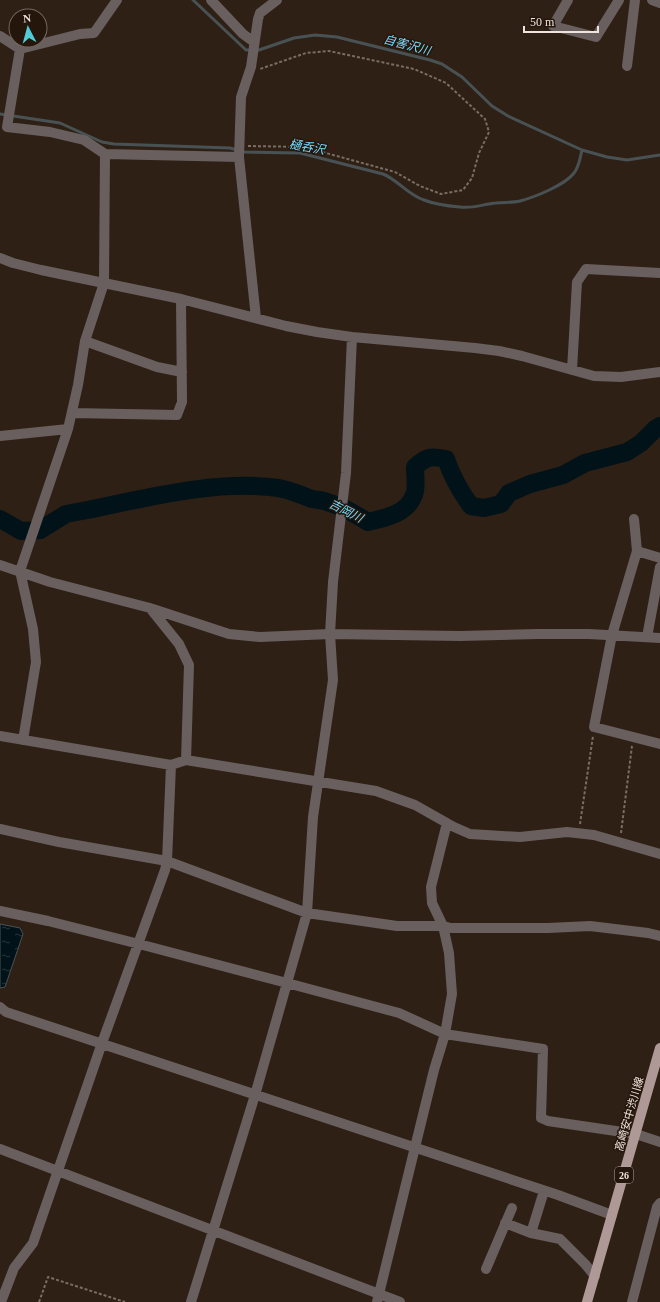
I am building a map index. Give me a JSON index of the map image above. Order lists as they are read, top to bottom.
{
  "streets": {
    "main road": ["高崎安中渋川線", "26"]
  },
  "water": ["自害沢川", "樋呑沢", "吉岡川"],
  "scale_bar": "50 m",
  "north": "top"
}
